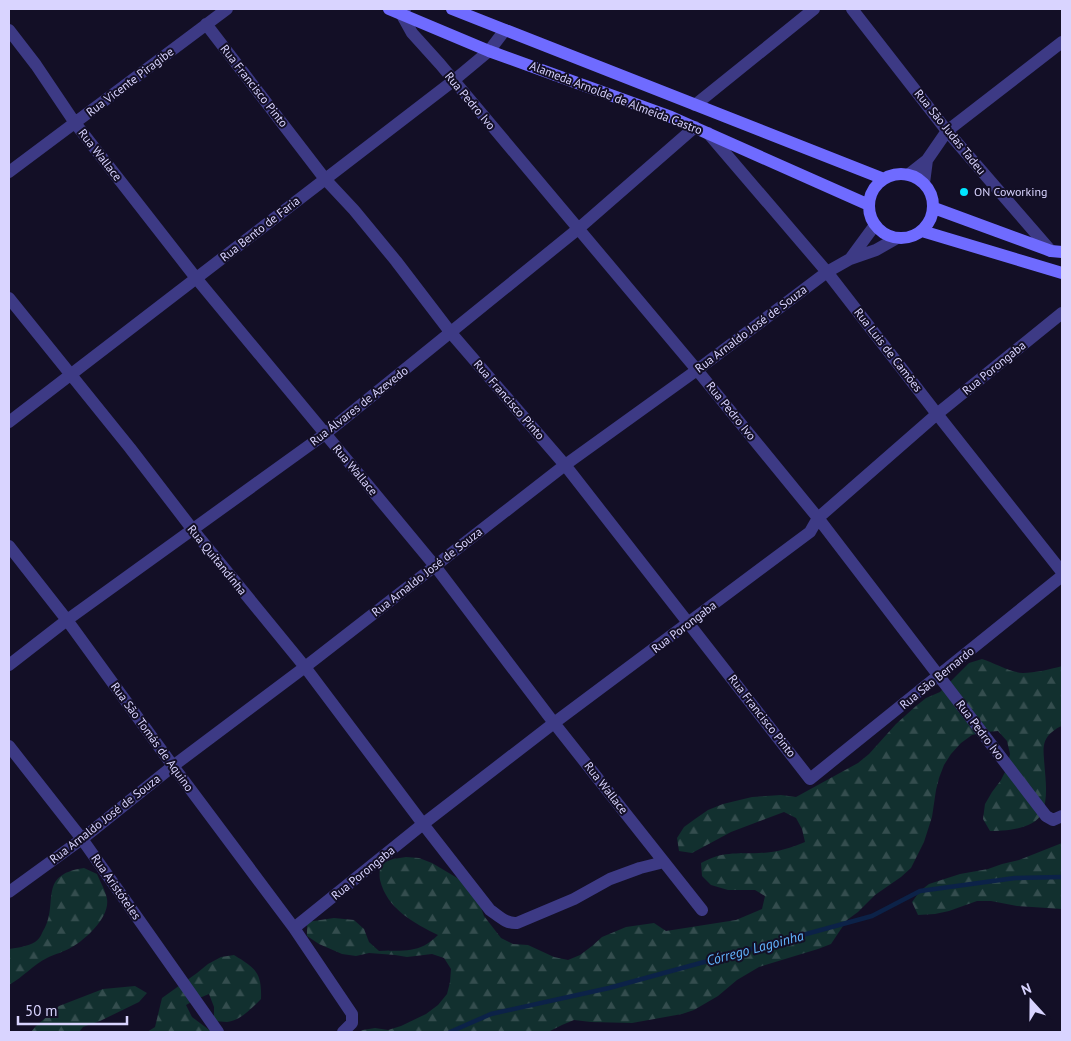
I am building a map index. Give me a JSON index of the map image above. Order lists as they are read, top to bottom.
{
  "streets": {
    "main road": ["Alameda Arnolde de Almeida Castro"],
    "street": [
      "Rua Vicente Piragibe",
      "Rua Francisco Pinto",
      "Rua Pedro Ivo",
      "Rua São Judas Tadeu",
      "Rua Wallace",
      "Rua Bento de Faria",
      "Rua Arnaldo José de Souza",
      "Rua Luis de Camões",
      "Rua Porongaba",
      "Rua Álvares de Azevedo",
      "Rua Quitandinha",
      "Rua São Bernardo",
      "Rua São Tomás de Aquino",
      "Rua Aristóteles"
    ]
  },
  "crossings": [
    ["Rua Vicente Piragibe", "Rua Francisco Pinto"],
    ["Rua Vicente Piragibe", "Rua Wallace"],
    ["Rua Francisco Pinto", "Rua Bento de Faria"],
    ["Rua Francisco Pinto", "Rua Arnaldo José de Souza"],
    ["Rua Francisco Pinto", "Rua Porongaba"],
    ["Rua Francisco Pinto", "Rua Álvares de Azevedo"],
    ["Rua Francisco Pinto", "Rua São Bernardo"],
    ["Alameda Arnolde de Almeida Castro", "Rua Pedro Ivo"],
    ["Alameda Arnolde de Almeida Castro", "Rua Bento de Faria"],
    ["Alameda Arnolde de Almeida Castro", "Rua Arnaldo José de Souza"],
    ["Alameda Arnolde de Almeida Castro", "Rua Luis de Camões"],
    ["Alameda Arnolde de Almeida Castro", "Rua Álvares de Azevedo"],
    ["Rua Pedro Ivo", "Rua Bento de Faria"],
    ["Rua Pedro Ivo", "Rua Arnaldo José de Souza"],
    ["Rua Pedro Ivo", "Rua Porongaba"],
    ["Rua Pedro Ivo", "Rua Álvares de Azevedo"],
    ["Rua Pedro Ivo", "Rua São Bernardo"],
    ["Rua Wallace", "Rua Bento de Faria"],
    ["Rua Wallace", "Rua Arnaldo José de Souza"],
    ["Rua Wallace", "Rua Porongaba"],
    ["Rua Wallace", "Rua Álvares de Azevedo"],
    ["Rua Wallace", "Rua Quitandinha"],
    ["Rua Bento de Faria", "Rua Quitandinha"],
    ["Rua Arnaldo José de Souza", "Rua Luis de Camões"],
    ["Rua Arnaldo José de Souza", "Rua Quitandinha"],
    ["Rua Arnaldo José de Souza", "Rua São Tomás de Aquino"],
    ["Rua Arnaldo José de Souza", "Rua Aristóteles"],
    ["Rua Luis de Camões", "Rua Porongaba"],
    ["Rua Porongaba", "Rua Quitandinha"],
    ["Rua Porongaba", "Rua São Tomás de Aquino"],
    ["Rua Álvares de Azevedo", "Rua Quitandinha"],
    ["Rua Álvares de Azevedo", "Rua São Tomás de Aquino"]
  ],
  "water": ["Córrego Lagoinha"],
  "places": ["ON Coworking"],
  "scale_bar": "50 m",
  "north": "top"
}
